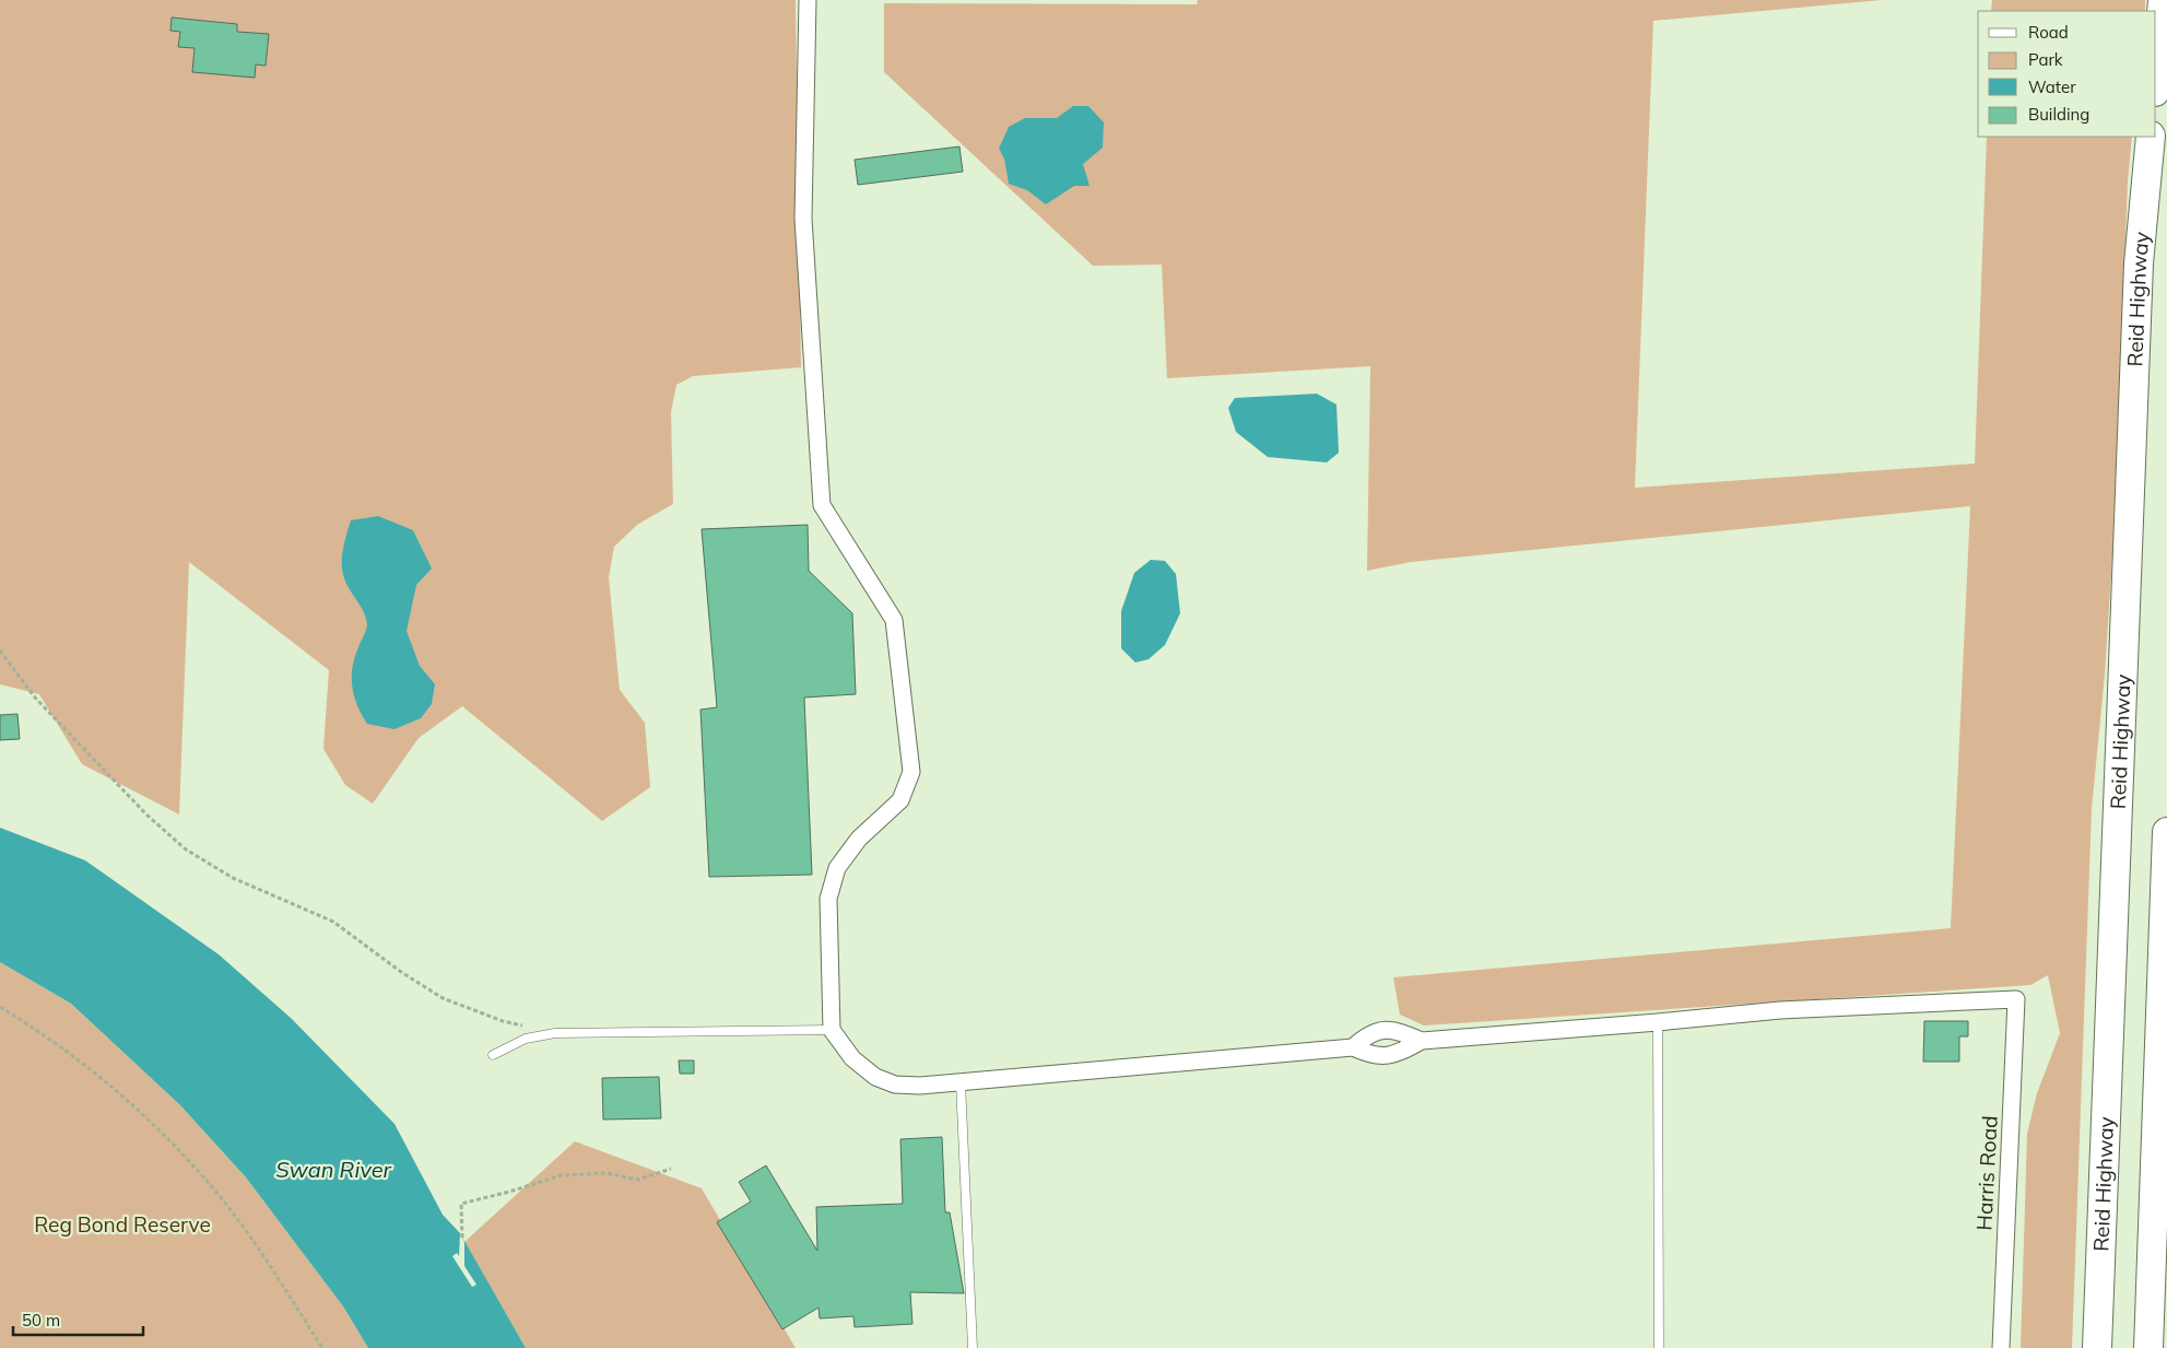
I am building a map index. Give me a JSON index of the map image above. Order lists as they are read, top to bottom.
{
  "streets": {
    "highway": ["Reid Highway"],
    "street": ["Harris Road"]
  },
  "water": ["Swan River"],
  "parks": ["Reg Bond Reserve"],
  "legend": [
    "Road",
    "Park",
    "Water",
    "Building"
  ],
  "scale_bar": "50 m"
}
